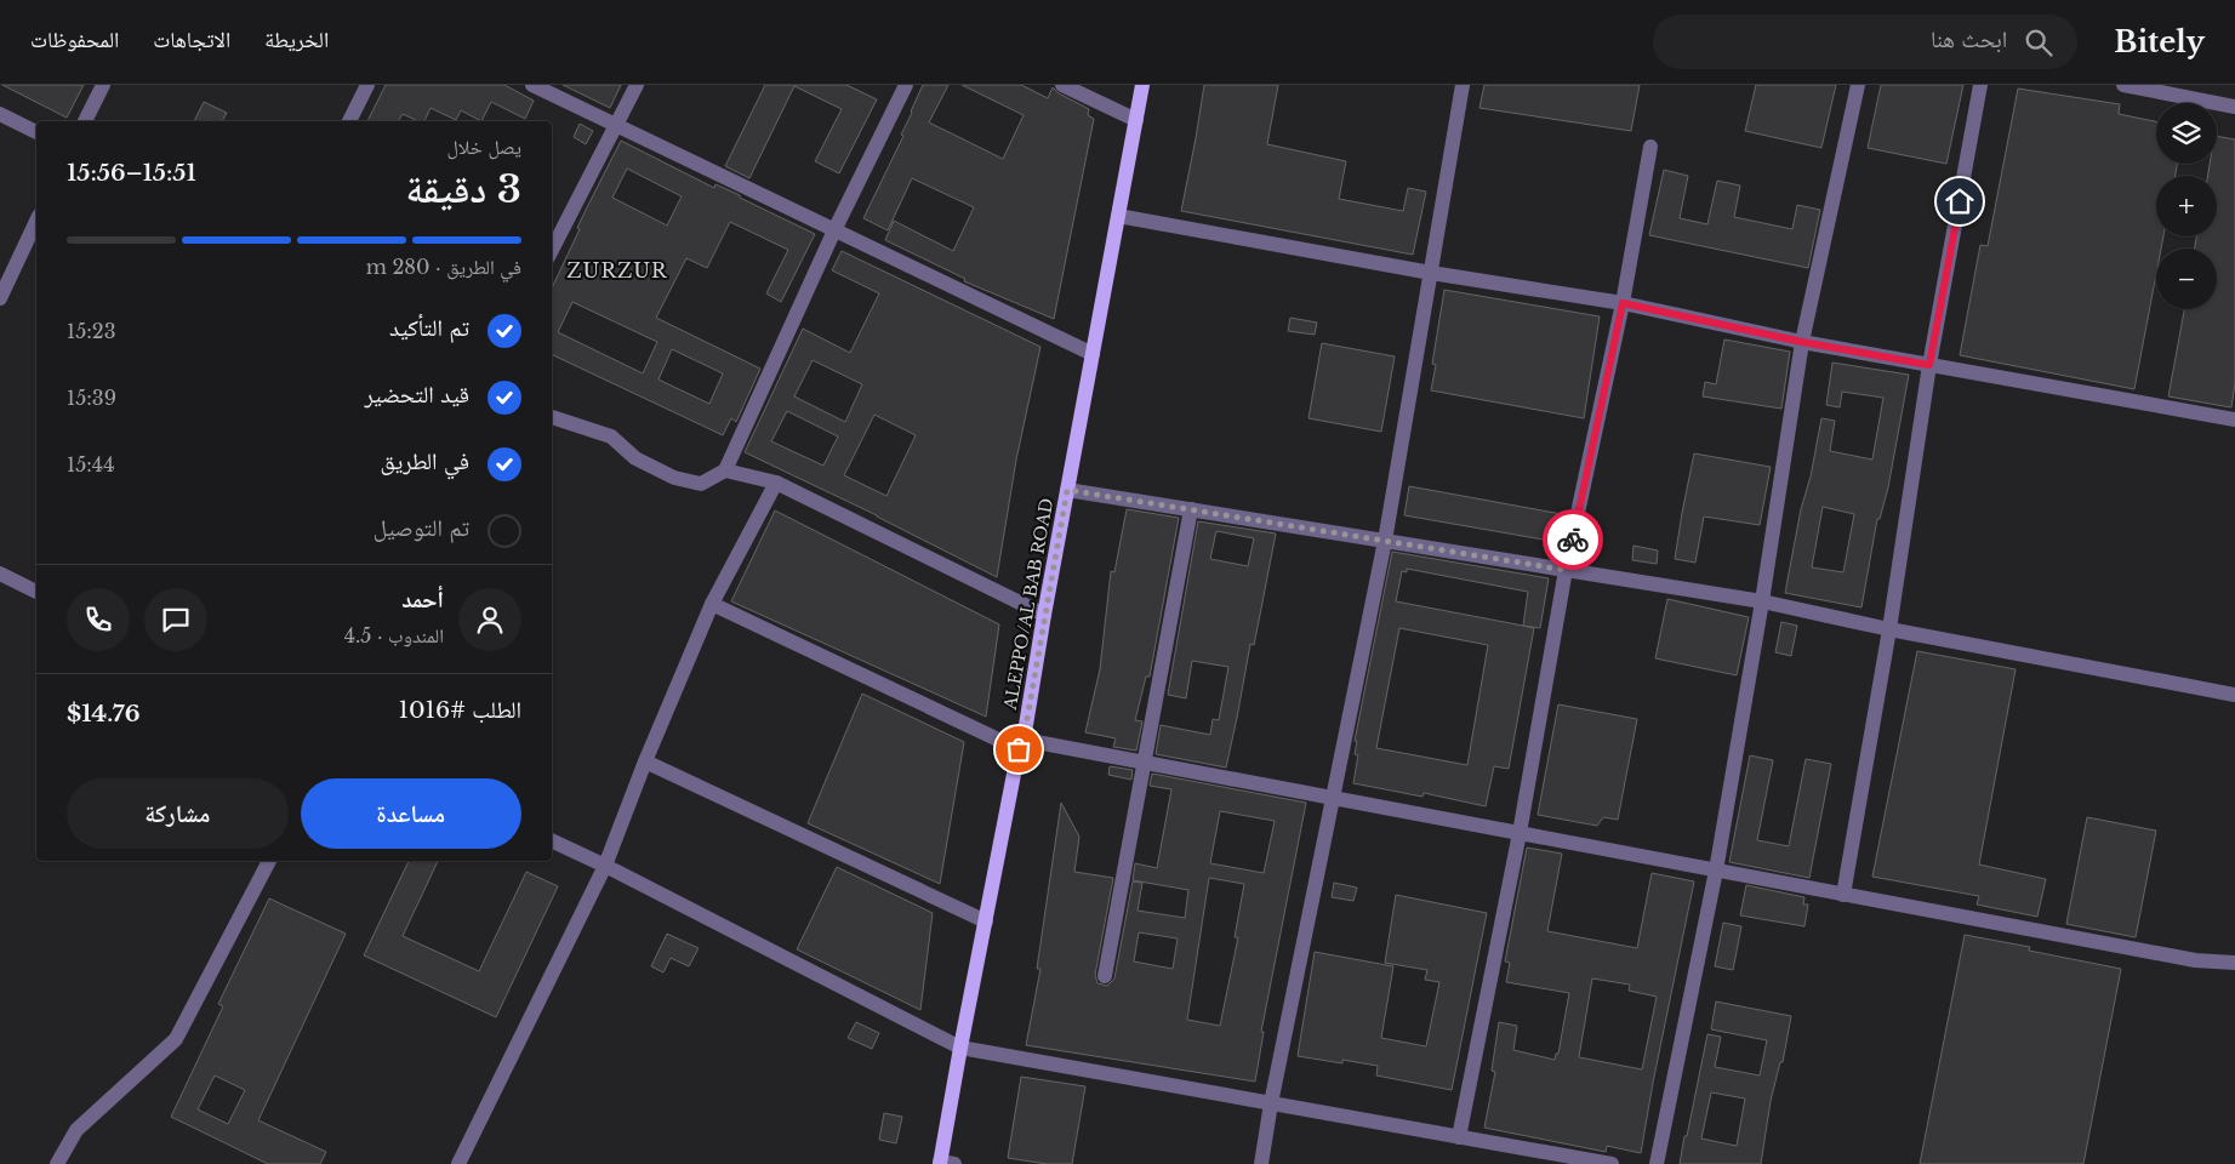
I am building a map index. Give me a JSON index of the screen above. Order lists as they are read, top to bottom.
{
  "streets": {
    "main road": ["ALEPPO/AL BAB ROAD"]
  },
  "districts": ["ZURZUR"],
  "page": {
    "header": "Bitely",
    "search": "ابحث هنا",
    "nav": ["الخريطة", "الاتجاهات", "المحفوظات"],
    "map_buttons": ["+", "−"],
    "heading": ["3 دقيقة", "يصل خلال", "15:51–15:56"],
    "panel": [
      "أحمد",
      "المندوب · 4.5",
      "الطلب #1016",
      "$14.76"
    ],
    "bar": "في الطريق · 280 m",
    "list": [
      ["تم التأكيد", "15:23"],
      ["قيد التحضير", "15:39"],
      ["في الطريق", "15:44"],
      "تم التوصيل"
    ],
    "buttons": ["مساعدة", "مشاركة"]
  }
}
